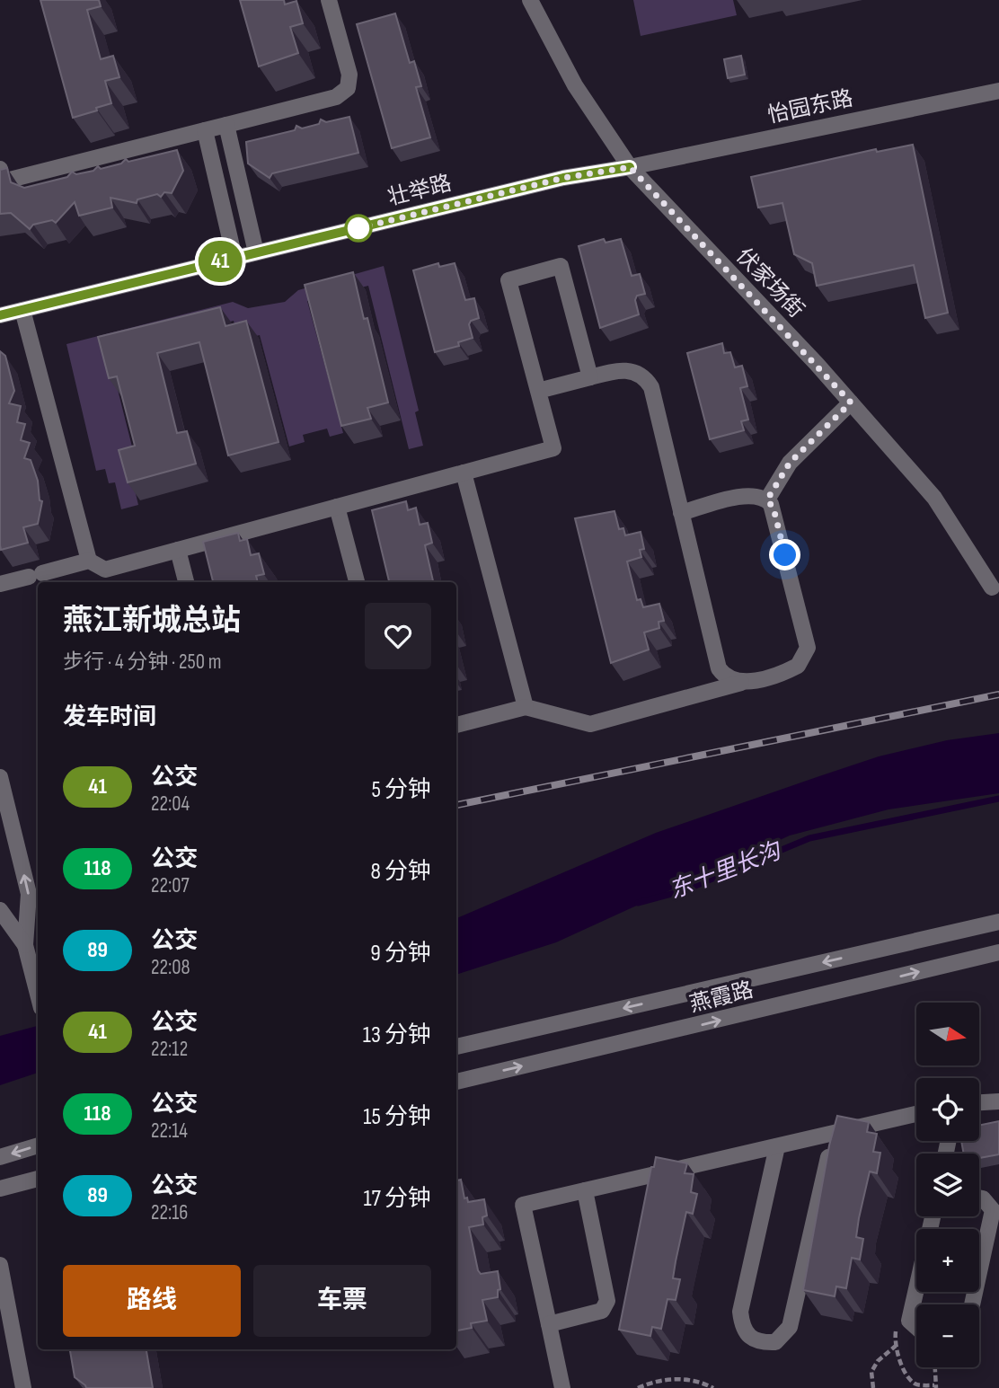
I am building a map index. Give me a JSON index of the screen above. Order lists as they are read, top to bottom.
{
  "streets": {
    "street": [
      "怡园东路",
      "壮举路",
      "伏家场街",
      "燕霞路"
    ]
  },
  "crossings": [
    ["怡园东路", "壮举路"],
    ["怡园东路", "伏家场街"],
    ["壮举路", "伏家场街"]
  ],
  "water": ["东十里长沟"],
  "lines": ["bus line 41"],
  "north": "right",
  "page": {
    "on_map": "41",
    "heading": [
      ["燕江新城总站", "步行 · 4 分钟 · 250 m"],
      "发车时间"
    ],
    "list": [
      {
        "mark": "41",
        "name": "公交",
        "note": "22:04",
        "value": "5 分钟"
      },
      {
        "mark": "118",
        "name": "公交",
        "note": "22:07",
        "value": "8 分钟"
      },
      {
        "mark": "89",
        "name": "公交",
        "note": "22:08",
        "value": "9 分钟"
      },
      {
        "mark": "41",
        "name": "公交",
        "note": "22:12",
        "value": "13 分钟"
      },
      {
        "mark": "118",
        "name": "公交",
        "note": "22:14",
        "value": "15 分钟"
      },
      {
        "mark": "89",
        "name": "公交",
        "note": "22:16",
        "value": "17 分钟"
      }
    ],
    "map_buttons": ["+", "−"],
    "buttons": ["路线", "车票"]
  }
}
